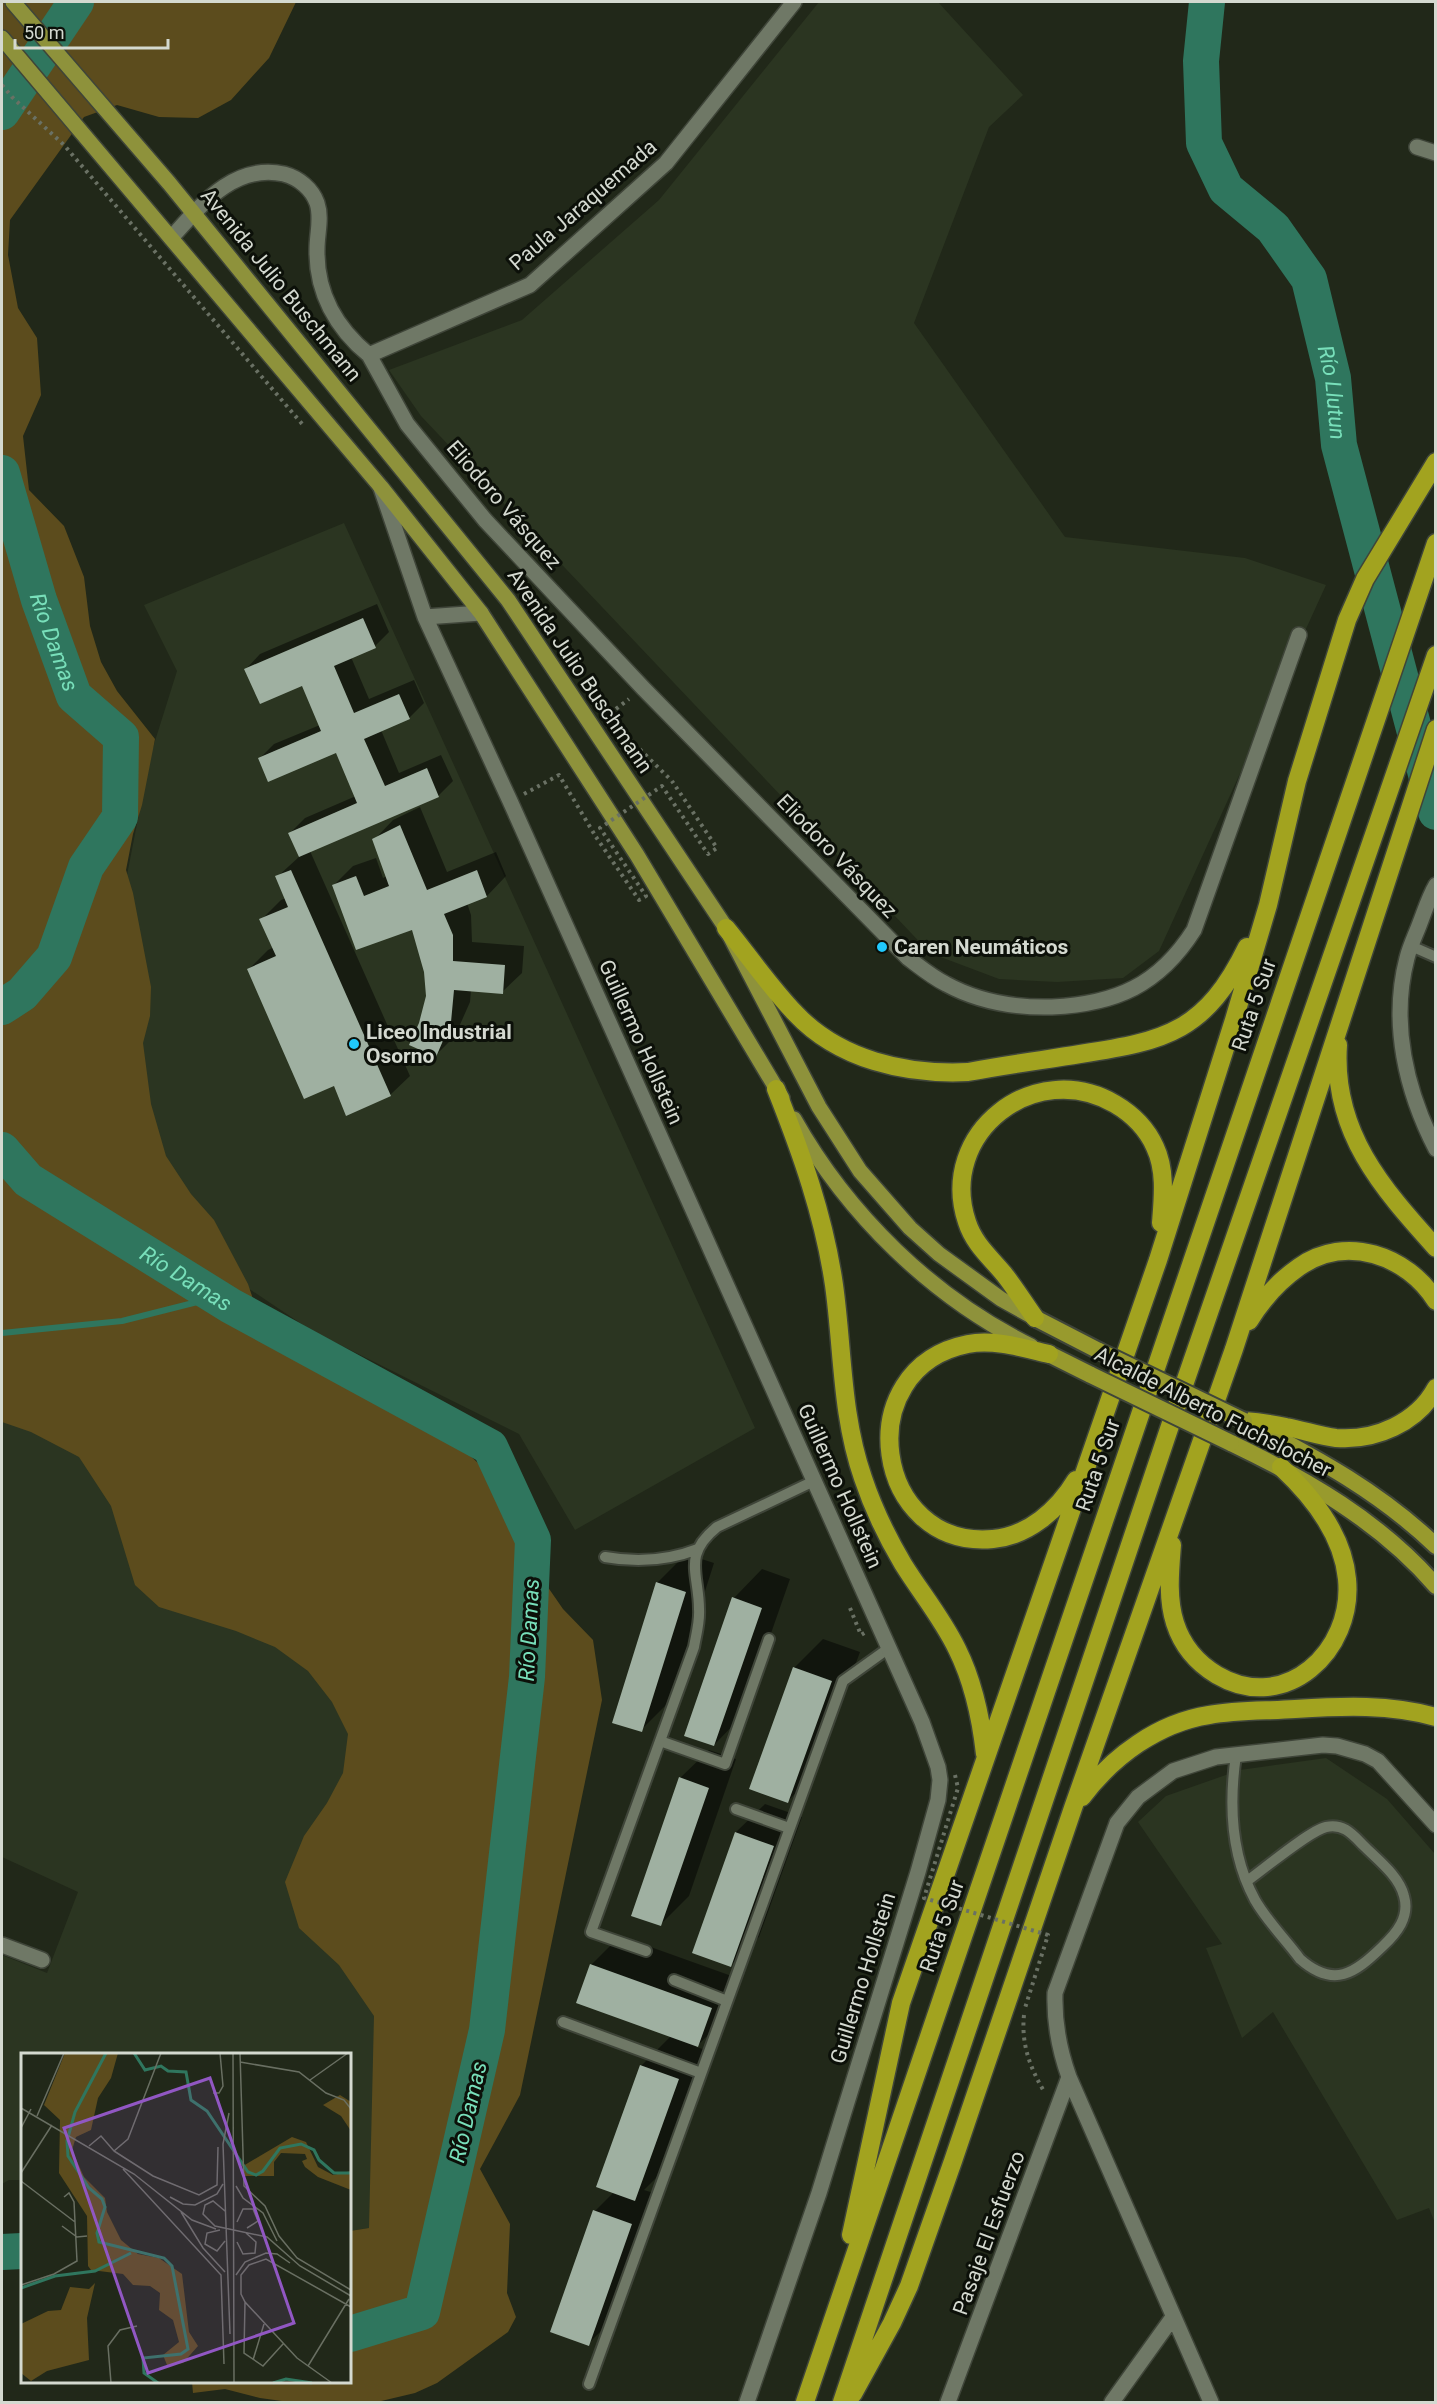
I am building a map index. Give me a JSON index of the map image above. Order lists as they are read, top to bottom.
{
  "streets": {
    "highway": ["Avenida Julio Buschmann", "Ruta 5 Sur", "Alcalde Alberto Fuchslocher"],
    "street": [
      "Paula Jaraquemada",
      "Eliodoro Vásquez",
      "Guillermo Hollstein",
      "Pasaje El Esfuerzo"
    ]
  },
  "crossings": [
    ["Paula Jaraquemada", "Eliodoro Vásquez"],
    ["Avenida Julio Buschmann", "Alcalde Alberto Fuchslocher"]
  ],
  "water": ["Río Llutun", "Río Damas"],
  "places": ["Caren Neumáticos", "Liceo Industrial Osorno"],
  "scale_bar": "50 m"
}
